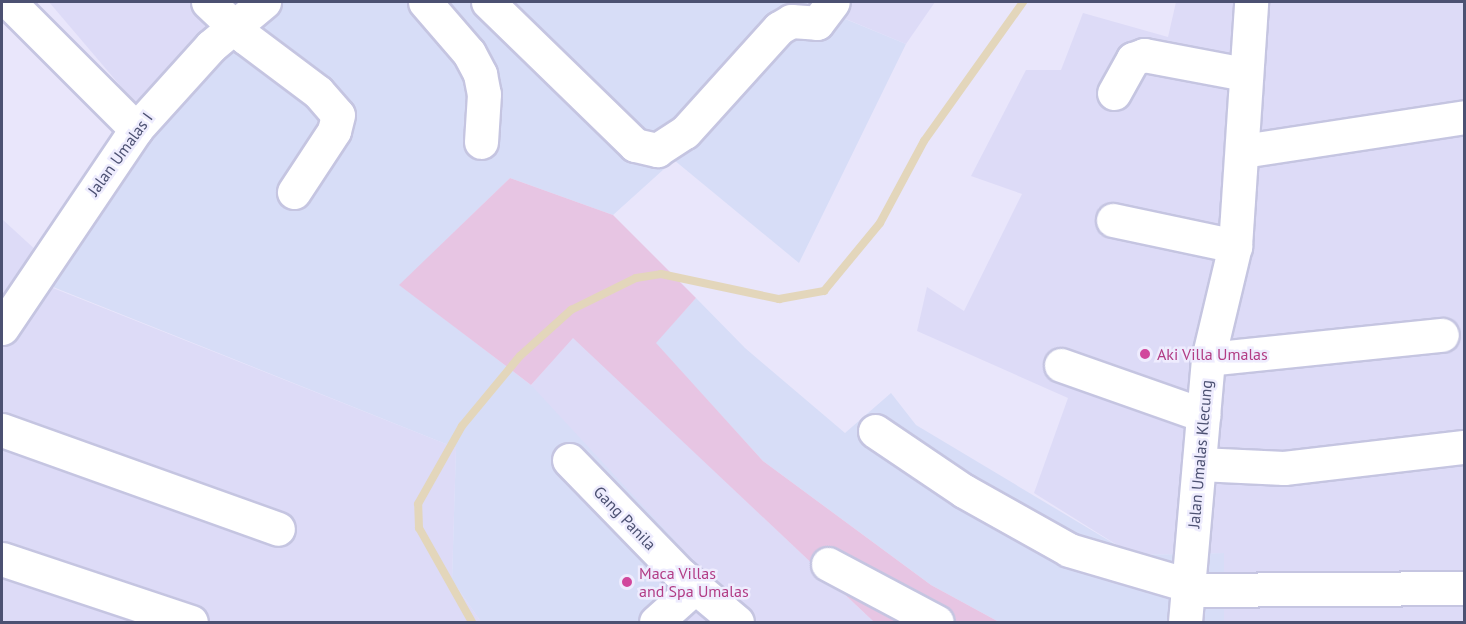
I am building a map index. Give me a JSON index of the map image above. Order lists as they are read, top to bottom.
{
  "streets": {
    "street": ["Jalan Umalas I", "Jalan Umalas Klecung", "Gang Panila"]
  },
  "places": ["Aki Villa Umalas", "Maca Villas and Spa Umalas"]
}
